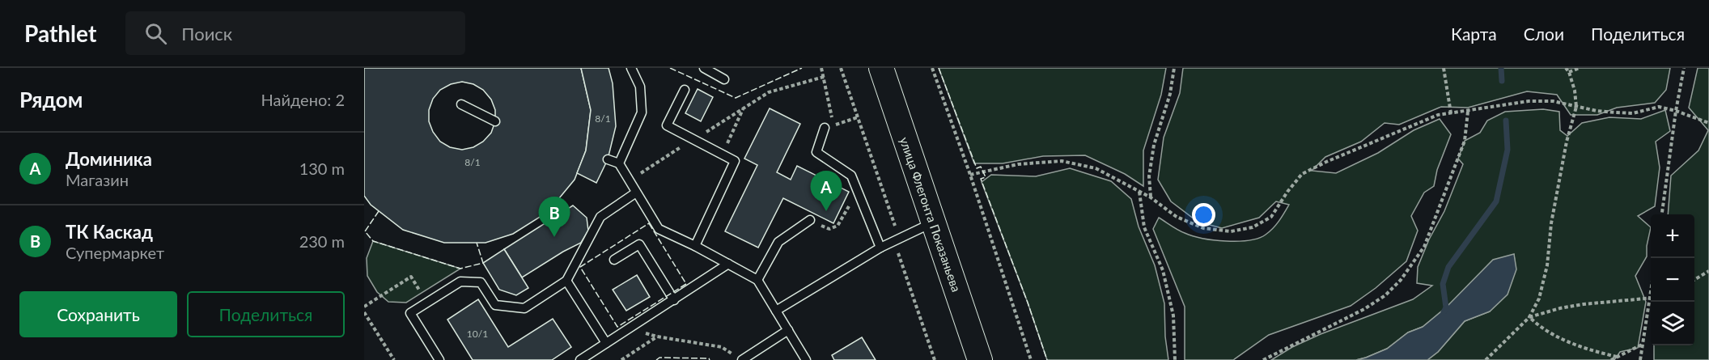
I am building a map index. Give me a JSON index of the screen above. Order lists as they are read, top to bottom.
{
  "streets": {
    "main road": ["улица Флегонта Показаньева"]
  },
  "house_numbers": ["8/1", "8/1", "10/1"],
  "page": {
    "header": "Pathlet",
    "search": "Поиск",
    "nav": ["Карта", "Слои", "Поделиться"],
    "heading": ["Рядом", "Найдено: 2"],
    "list": [
      {
        "mark": "A",
        "name": "Доминика",
        "note": "Магазин",
        "value": "130 m"
      },
      {
        "mark": "B",
        "name": "ТК Каскад",
        "note": "Супермаркет",
        "value": "230 m"
      }
    ],
    "pins": ["A", "B"],
    "map_buttons": ["+", "−"],
    "buttons": ["Сохранить", "Поделиться"]
  }
}
